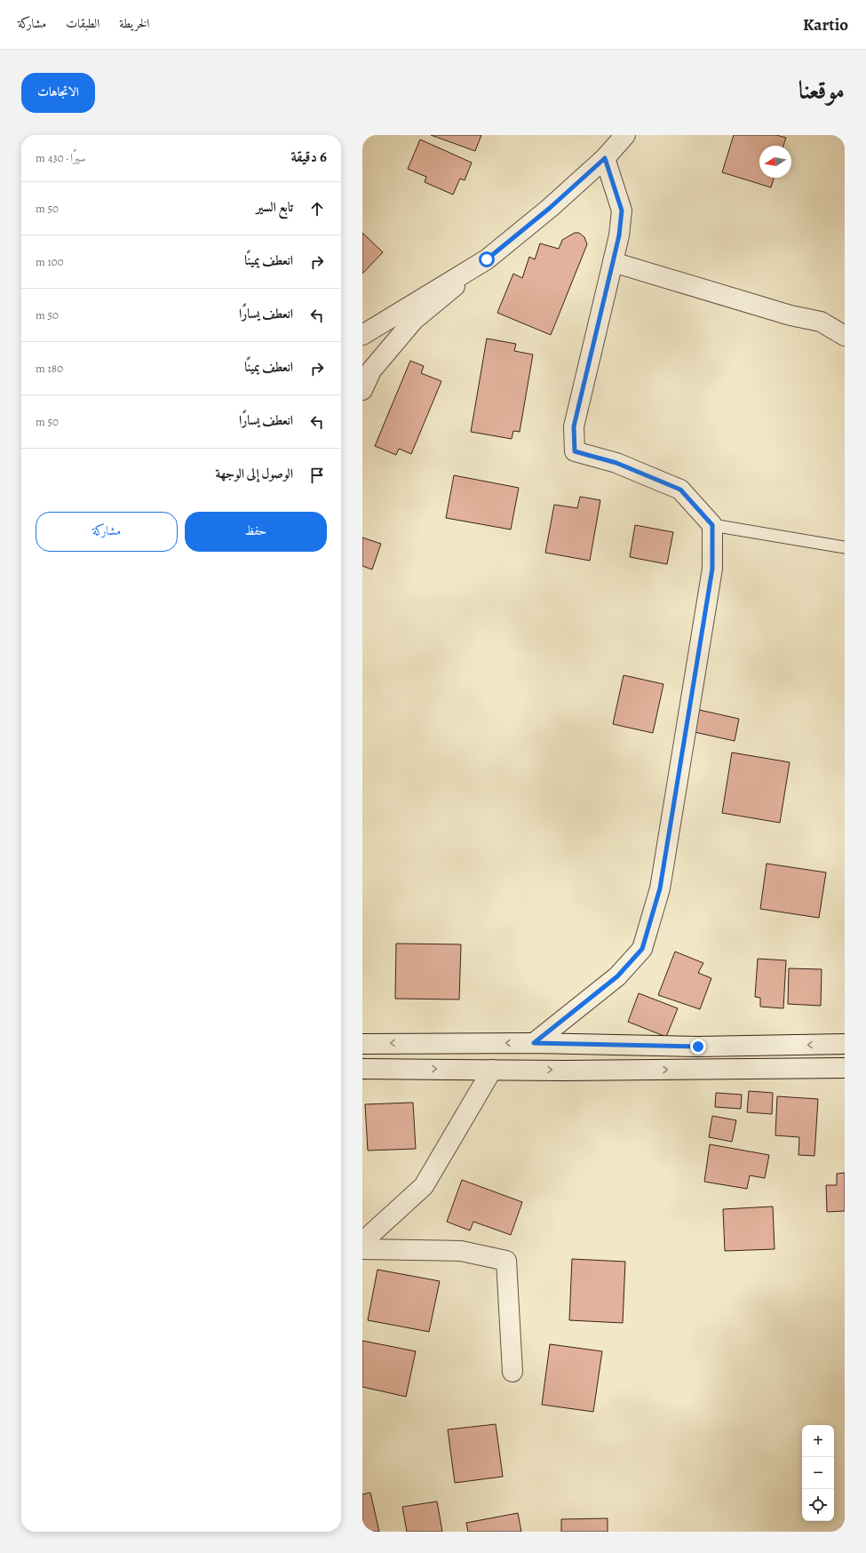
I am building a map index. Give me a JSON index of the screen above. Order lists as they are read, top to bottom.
{
  "north": "left",
  "page": {
    "header": "Kartio",
    "nav": ["الخريطة", "الطبقات", "مشاركة"],
    "title": "موقعنا",
    "buttons": [
      "الاتجاهات",
      ["حفظ", "مشاركة"]
    ],
    "heading": ["6 دقيقة", "سيرًا · 430 m"],
    "list": [
      ["تابع السير", "50 m"],
      ["انعطف يمينًا", "100 m"],
      ["انعطف يسارًا", "50 m"],
      ["انعطف يمينًا", "180 m"],
      ["انعطف يسارًا", "50 m"],
      "الوصول إلى الوجهة"
    ],
    "map_buttons": ["+", "−"]
  }
}
